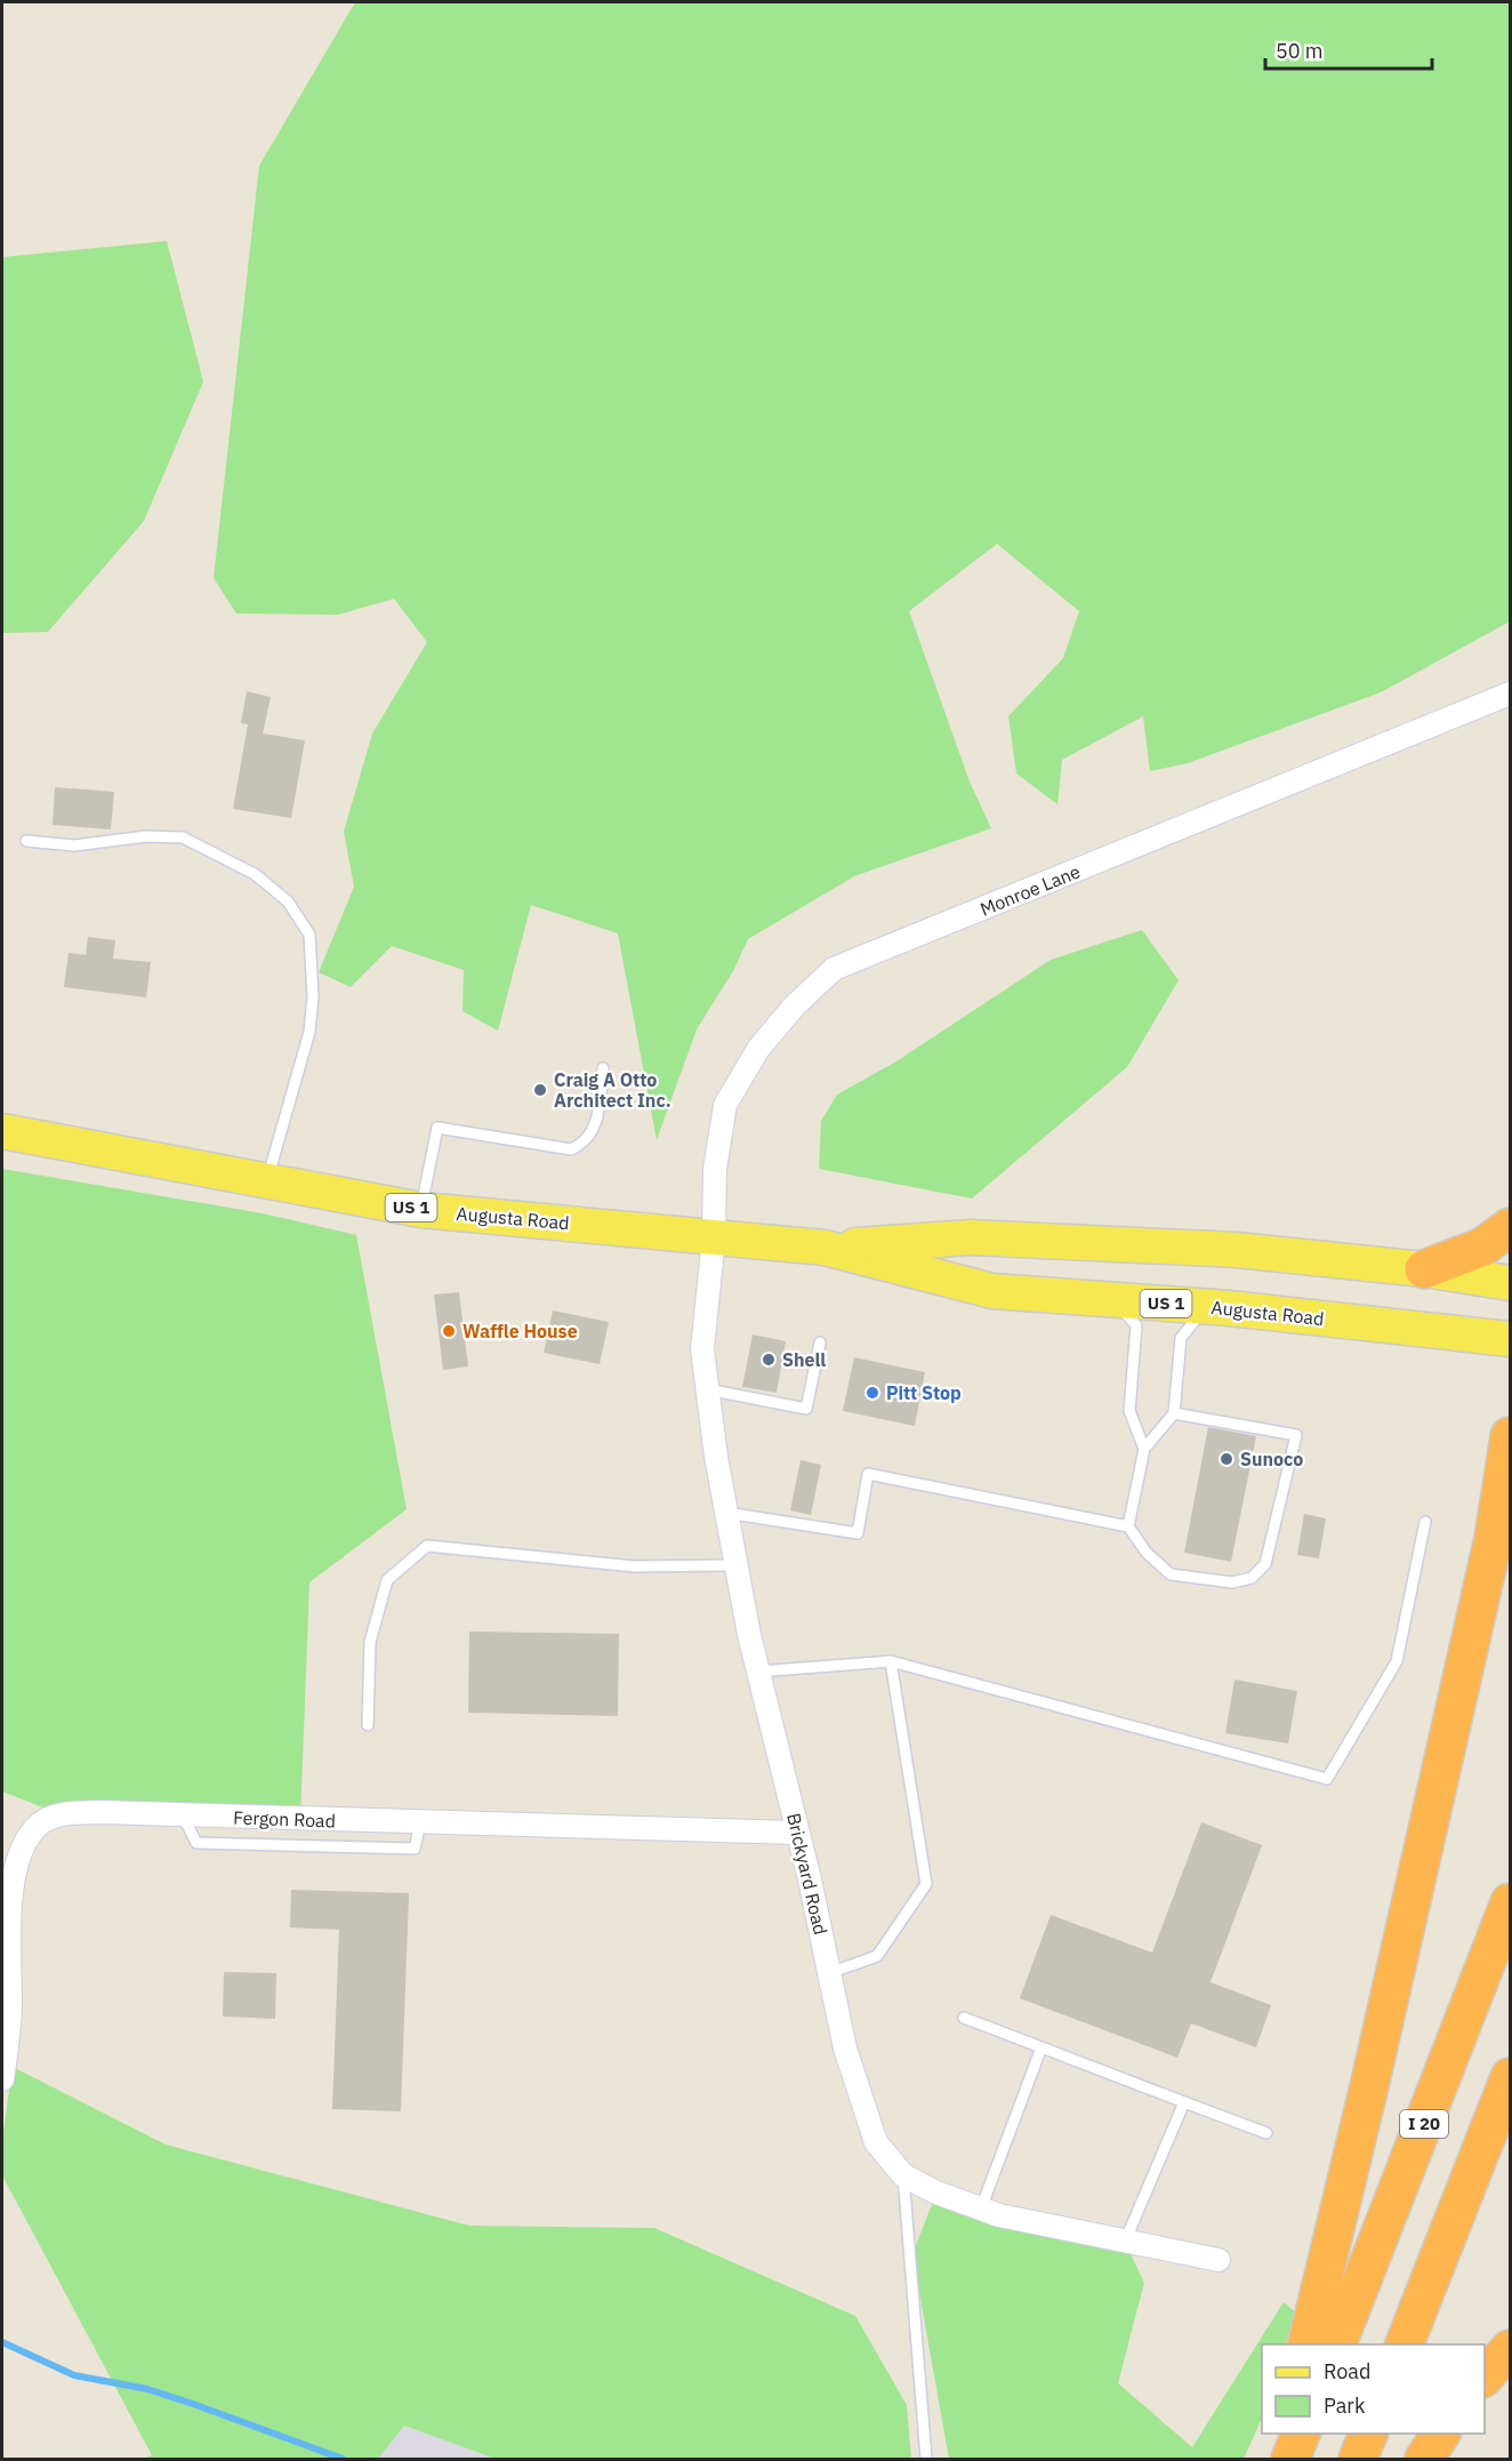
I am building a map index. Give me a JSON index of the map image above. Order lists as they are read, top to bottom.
{
  "streets": {
    "highway": ["I 20"],
    "main road": ["US 1", "Augusta Road"],
    "street": ["Monroe Lane", "Fergon Road", "Brickyard Road"]
  },
  "crossings": [
    ["Monroe Lane", "Augusta Road"],
    ["Monroe Lane", "Brickyard Road"],
    ["Augusta Road", "Brickyard Road"],
    ["Fergon Road", "Brickyard Road"]
  ],
  "places": [
    "Craig A Otto Architect Inc.",
    "Waffle House",
    "Shell",
    "Pitt Stop",
    "Sunoco"
  ],
  "legend": ["Road", "Park"],
  "scale_bar": "50 m"
}
